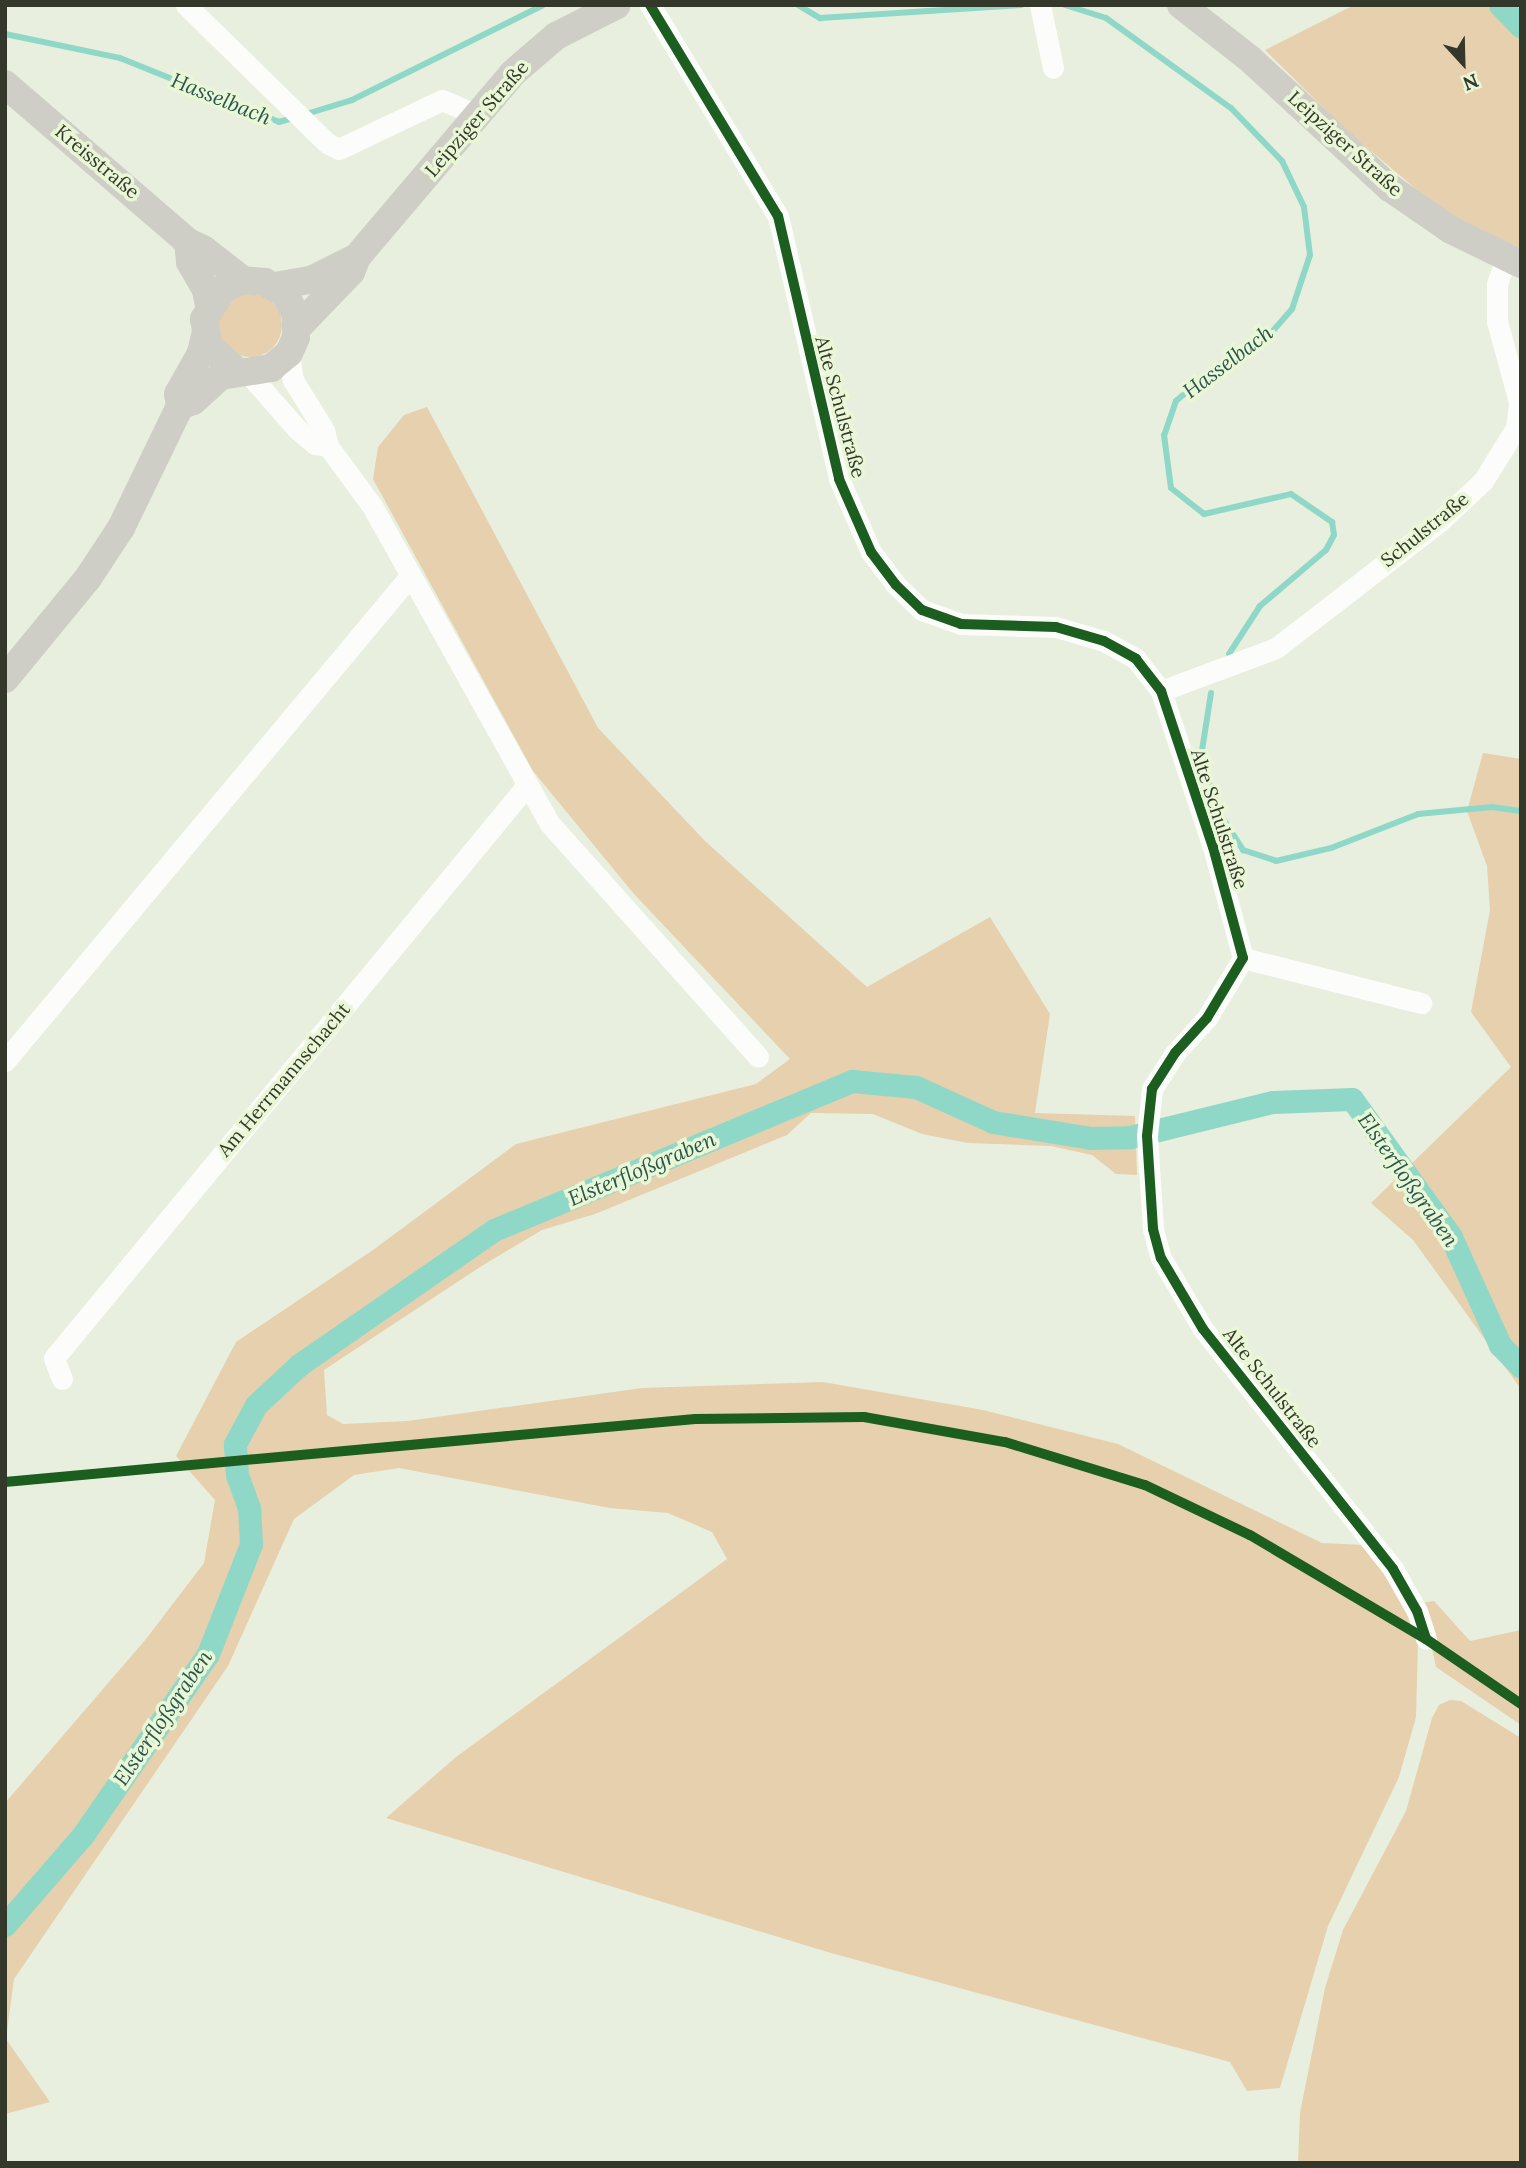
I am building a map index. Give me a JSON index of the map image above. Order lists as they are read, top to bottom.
{
  "streets": {
    "main road": ["Leipziger Straße", "Kreisstraße"],
    "street": ["Alte Schulstraße", "Schulstraße", "Am Herrmannschacht"]
  },
  "crossings": [
    ["Leipziger Straße", "Kreisstraße"],
    ["Leipziger Straße", "Schulstraße"],
    ["Alte Schulstraße", "Schulstraße"]
  ],
  "water": ["Hasselbach", "Elsterfloßgraben"],
  "north": "bottom"
}
